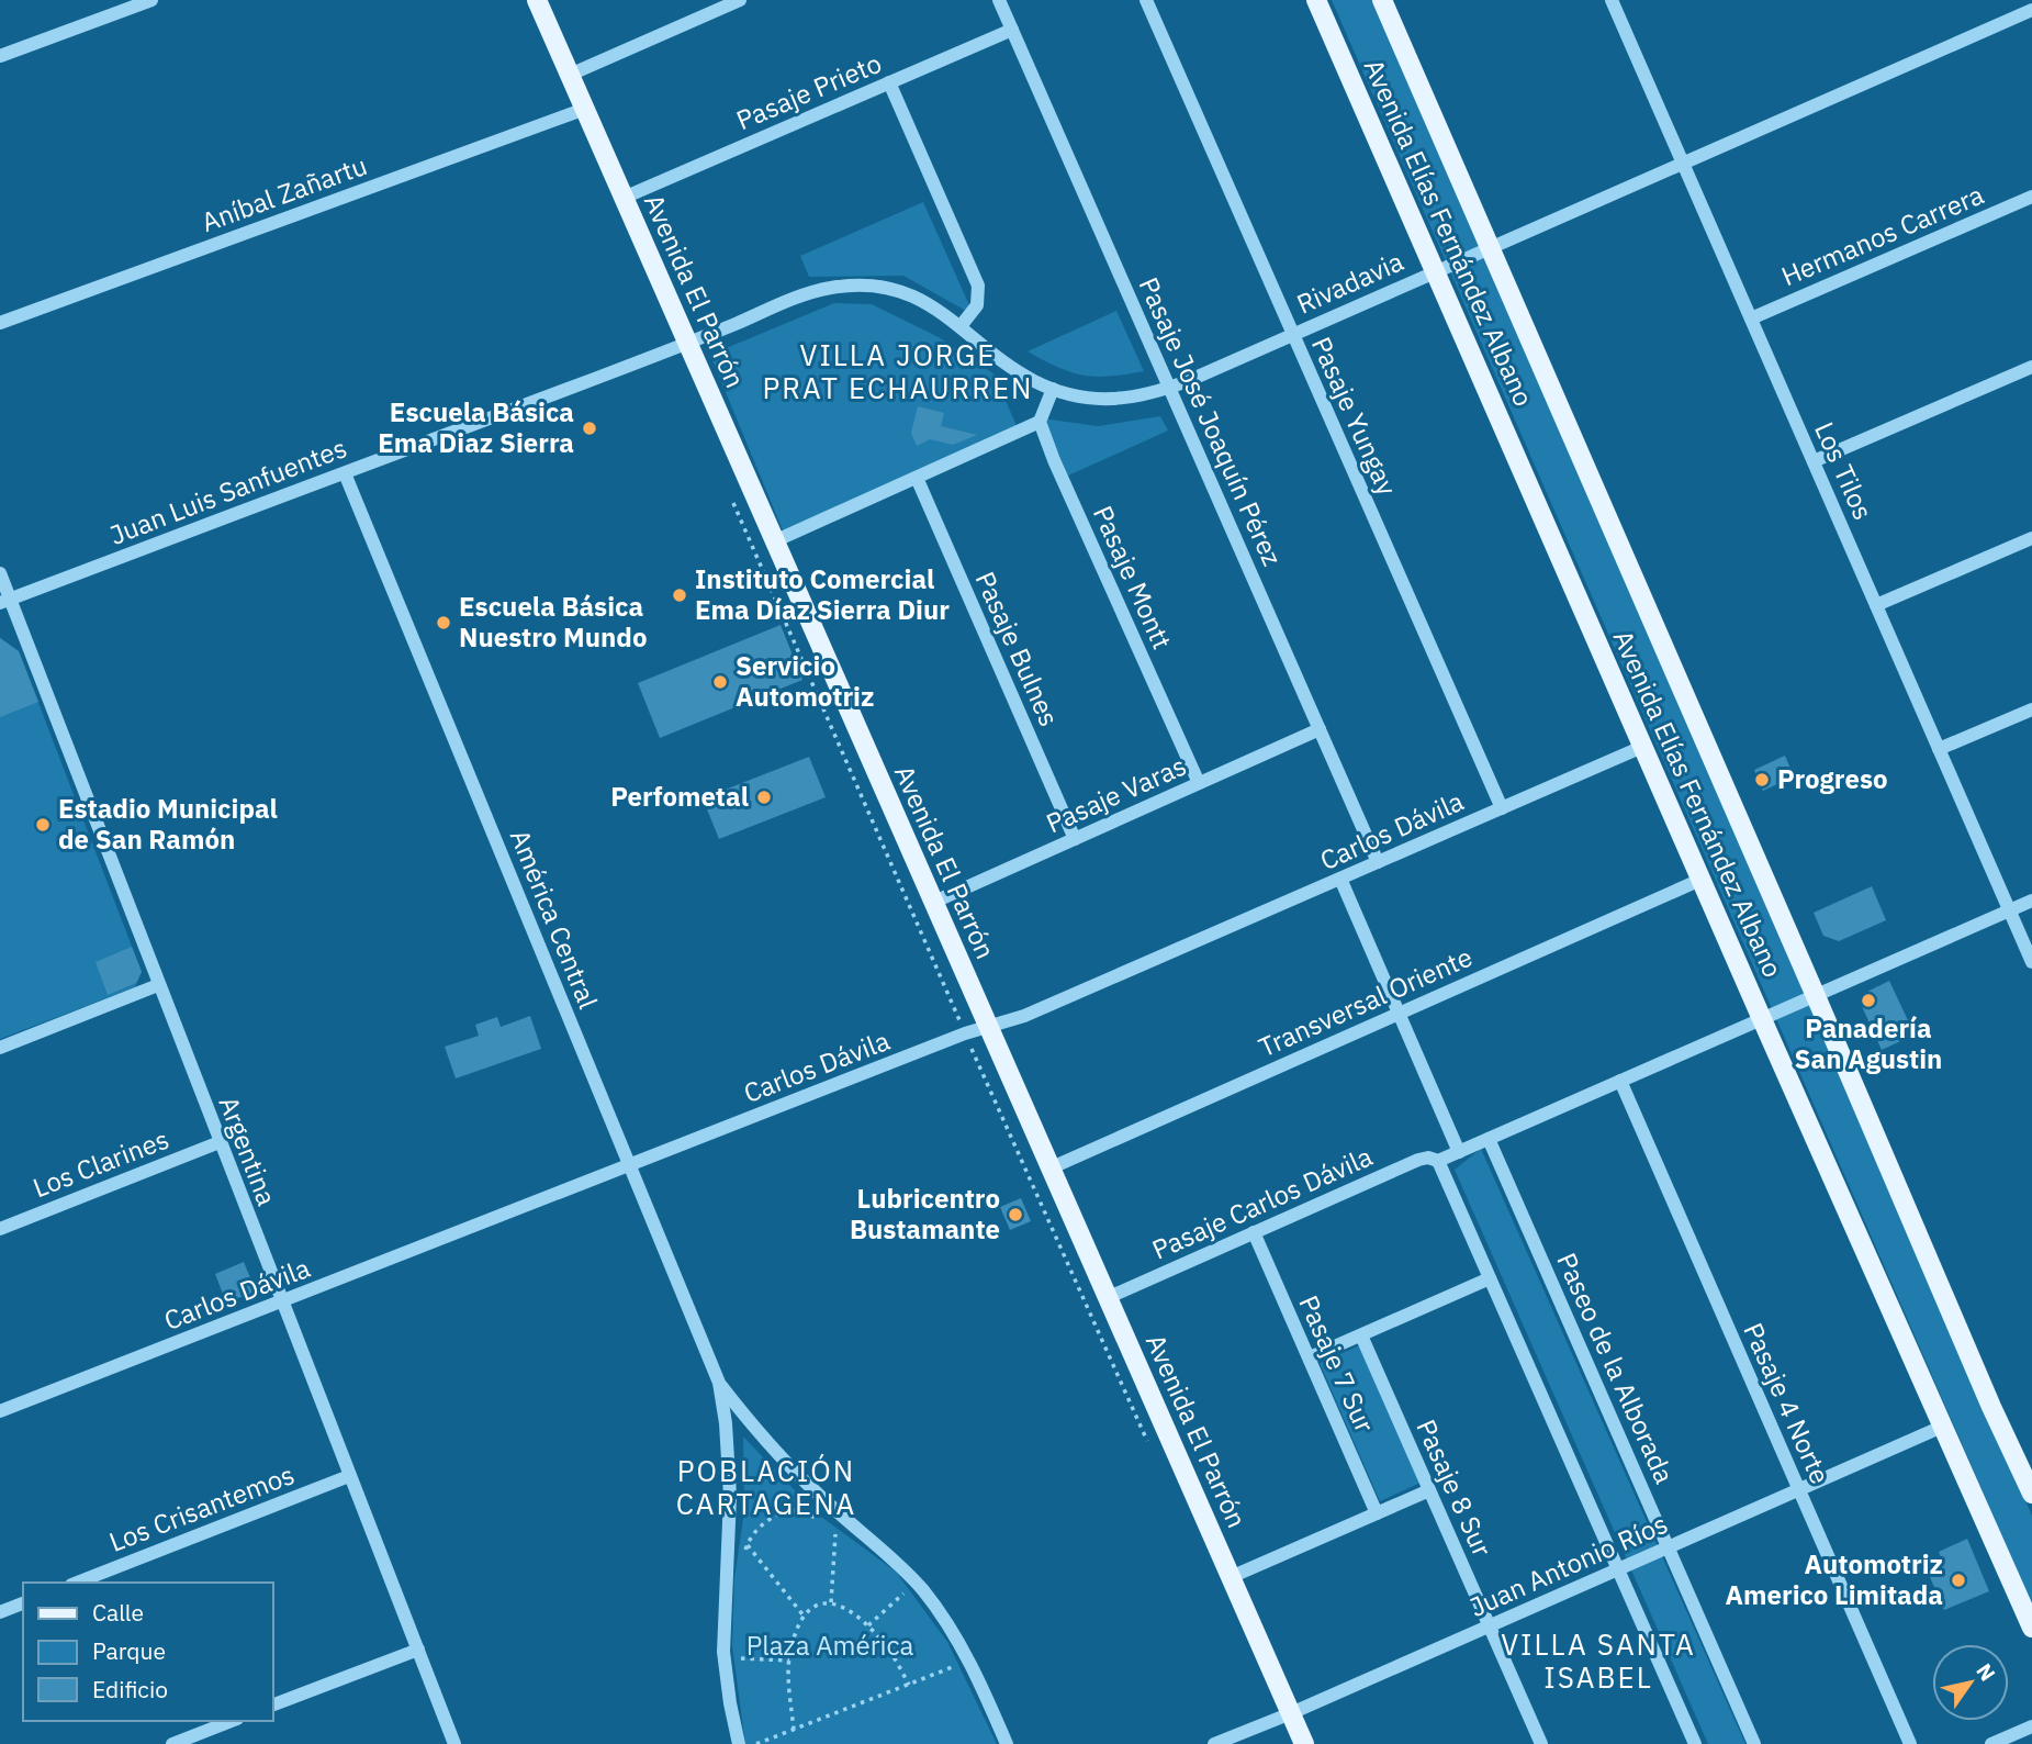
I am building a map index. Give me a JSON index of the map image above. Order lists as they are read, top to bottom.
{
  "streets": {
    "main road": ["Avenida Elías Fernández Albano", "Avenida El Parrón"],
    "street": [
      "Pasaje Prieto",
      "Aníbal Zañartu",
      "Hermanos Carrera",
      "Rivadavia",
      "Pasaje Yungay",
      "Pasaje José Joaquín Pérez",
      "Los Tilos",
      "Juan Luis Sanfuentes",
      "Pasaje Montt",
      "Pasaje Bulnes",
      "Pasaje Varas",
      "Carlos Dávila",
      "América Central",
      "Transversal Oriente",
      "Argentina",
      "Los Clarines",
      "Pasaje Carlos Dávila",
      "Pasaje 7 Sur",
      "Paseo de la Alborada",
      "Pasaje 4 Norte",
      "Pasaje 8 Sur",
      "Los Crisantemos",
      "Juan Antonio Ríos"
    ]
  },
  "crossings": [
    ["Pasaje Prieto", "Avenida El Parrón"],
    ["Pasaje Prieto", "Pasaje José Joaquín Pérez"],
    ["Aníbal Zañartu", "Avenida El Parrón"],
    ["Avenida Elías Fernández Albano", "Rivadavia"],
    ["Avenida Elías Fernández Albano", "Carlos Dávila"],
    ["Avenida Elías Fernández Albano", "Transversal Oriente"],
    ["Avenida Elías Fernández Albano", "Juan Antonio Ríos"],
    ["Hermanos Carrera", "Los Tilos"],
    ["Rivadavia", "Avenida El Parrón"],
    ["Rivadavia", "Pasaje Yungay"],
    ["Rivadavia", "Pasaje José Joaquín Pérez"],
    ["Rivadavia", "Los Tilos"],
    ["Rivadavia", "Juan Luis Sanfuentes"],
    ["Avenida El Parrón", "Juan Luis Sanfuentes"],
    ["Avenida El Parrón", "Pasaje Varas"],
    ["Avenida El Parrón", "Carlos Dávila"],
    ["Avenida El Parrón", "Transversal Oriente"],
    ["Avenida El Parrón", "Pasaje Carlos Dávila"],
    ["Avenida El Parrón", "Juan Antonio Ríos"],
    ["Pasaje Yungay", "Carlos Dávila"],
    ["Pasaje José Joaquín Pérez", "Pasaje Varas"],
    ["Pasaje José Joaquín Pérez", "Carlos Dávila"],
    ["Juan Luis Sanfuentes", "América Central"],
    ["Juan Luis Sanfuentes", "Argentina"],
    ["Pasaje Montt", "Pasaje Varas"],
    ["Pasaje Bulnes", "Pasaje Varas"],
    ["Carlos Dávila", "América Central"],
    ["Carlos Dávila", "Argentina"],
    ["Argentina", "Los Clarines"],
    ["Argentina", "Los Crisantemos"],
    ["Pasaje Carlos Dávila", "Pasaje 7 Sur"],
    ["Paseo de la Alborada", "Juan Antonio Ríos"],
    ["Pasaje 4 Norte", "Juan Antonio Ríos"],
    ["Pasaje 8 Sur", "Juan Antonio Ríos"]
  ],
  "districts": ["VILLA JORGE PRAT ECHAURREN", "POBLACIÓN CARTAGENA", "VILLA SANTA ISABEL"],
  "parks": ["Plaza América"],
  "places": [
    "Escuela Básica Ema Diaz Sierra",
    "Instituto Comercial Ema Díaz Sierra Diur",
    "Escuela Básica Nuestro Mundo",
    "Servicio Automotriz",
    "Progreso",
    "Perfometal",
    "Estadio Municipal de San Ramón",
    "Panadería San Agustin",
    "Lubricentro Bustamante",
    "Automotriz Americo Limitada"
  ],
  "legend": ["Calle", "Parque", "Edificio"],
  "north": "top right"
}
